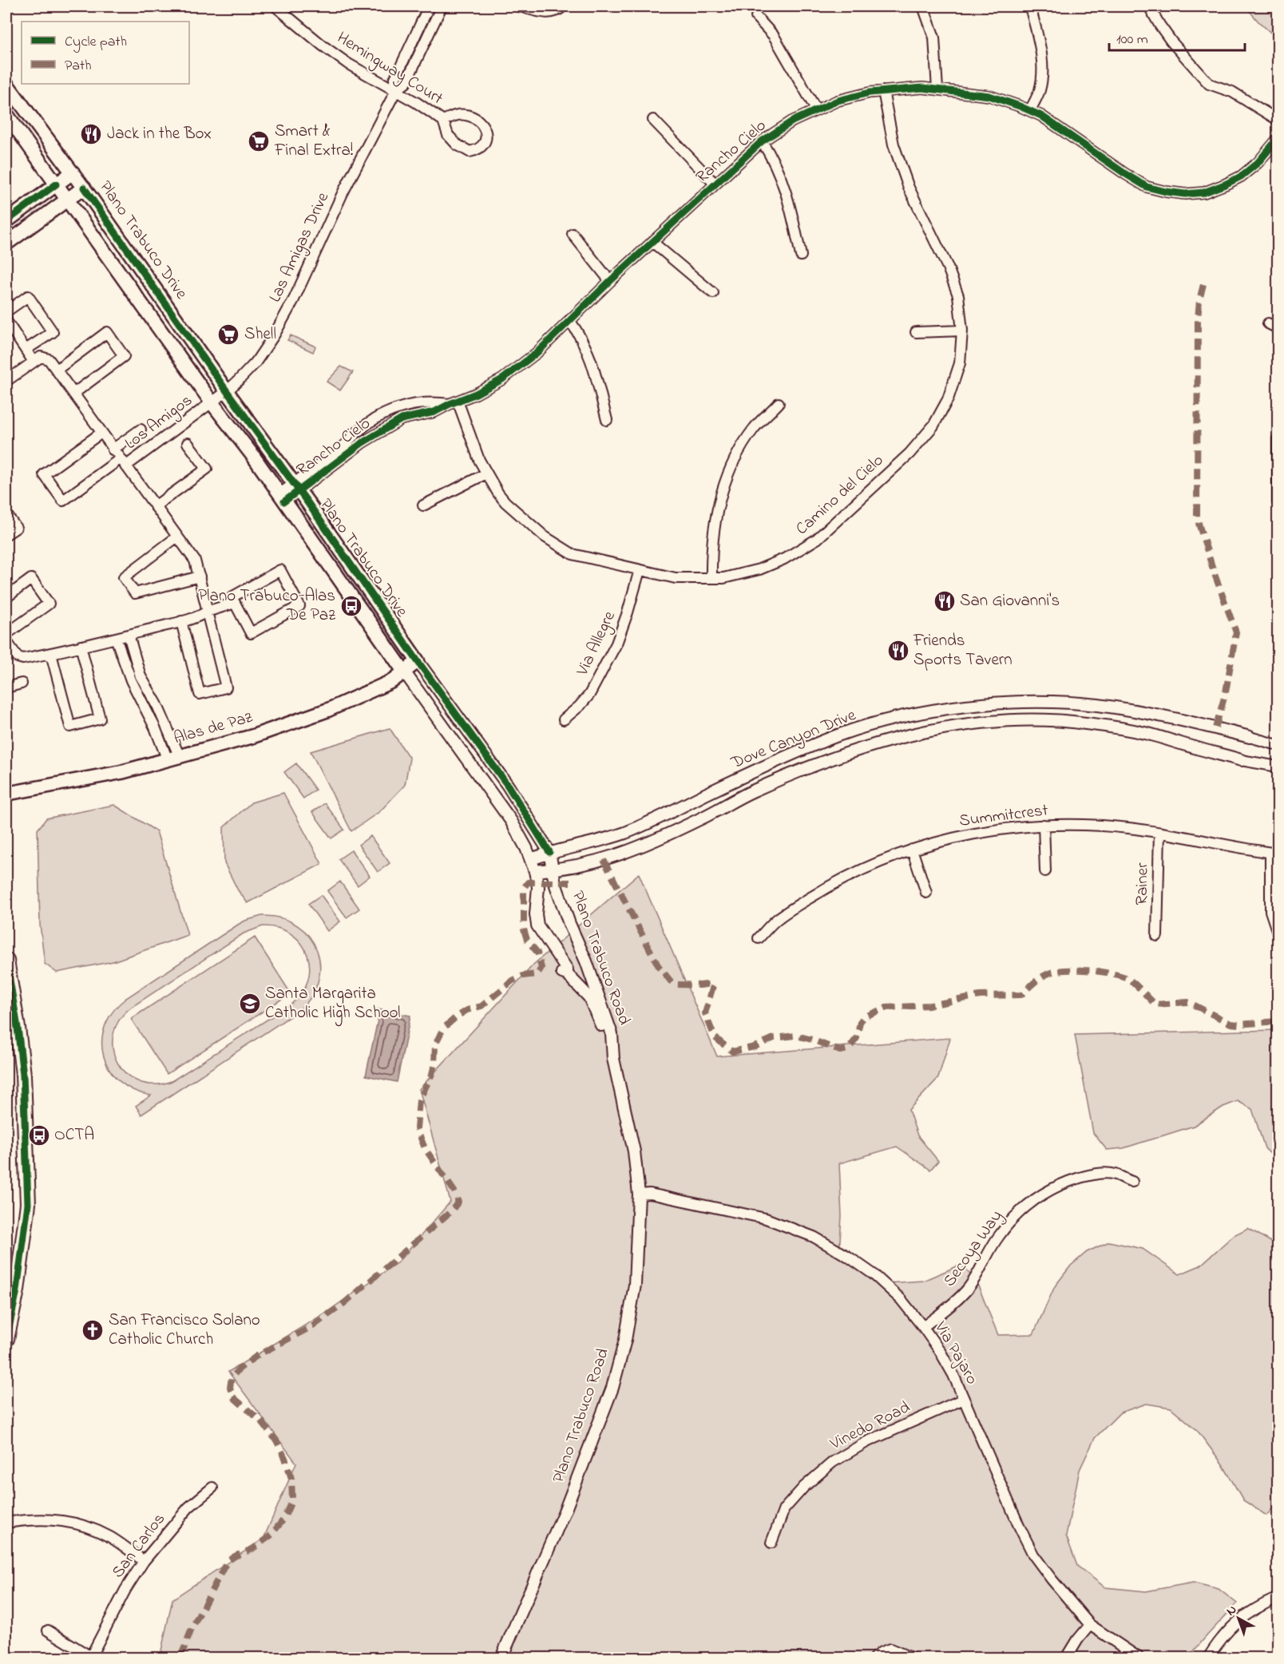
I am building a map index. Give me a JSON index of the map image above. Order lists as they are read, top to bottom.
{
  "streets": {
    "main road": ["Plano Trabuco Drive", "Alas de Paz"],
    "street": [
      "Hemingway Court",
      "Rancho Cielo",
      "Las Amigas Drive",
      "Los Amigos",
      "Camino del Cielo",
      "Via Allegre",
      "Dove Canyon Drive",
      "Summitcrest",
      "Rainer",
      "Plano Trabuco Road",
      "Secoya Way",
      "Via Pajaro",
      "Vinedo Road",
      "San Carlos"
    ]
  },
  "crossings": [
    ["Hemingway Court", "Las Amigas Drive"],
    ["Rancho Cielo", "Plano Trabuco Drive"],
    ["Rancho Cielo", "Camino del Cielo"],
    ["Plano Trabuco Drive", "Las Amigas Drive"],
    ["Plano Trabuco Drive", "Los Amigos"],
    ["Plano Trabuco Drive", "Alas de Paz"],
    ["Plano Trabuco Drive", "Dove Canyon Drive"],
    ["Plano Trabuco Drive", "Plano Trabuco Road"],
    ["Las Amigas Drive", "Los Amigos"],
    ["Camino del Cielo", "Via Allegre"],
    ["Dove Canyon Drive", "Plano Trabuco Road"],
    ["Summitcrest", "Rainer"],
    ["Plano Trabuco Road", "Via Pajaro"],
    ["Secoya Way", "Via Pajaro"],
    ["Via Pajaro", "Vinedo Road"]
  ],
  "places": {
    "restaurant": ["Jack in the Box", "San Giovanni's", "Friends Sports Tavern"],
    "supermarket": ["Smart & Final Extra!", "Shell"],
    "bus stop": ["Plano Trabuco-Alas De Paz", "OCTA"],
    "school or university": ["Santa Margarita Catholic High School"],
    "church": ["San Francisco Solano Catholic Church"]
  },
  "legend": ["Cycle path", "Path"],
  "scale_bar": "100 m",
  "north": "top left"
}
